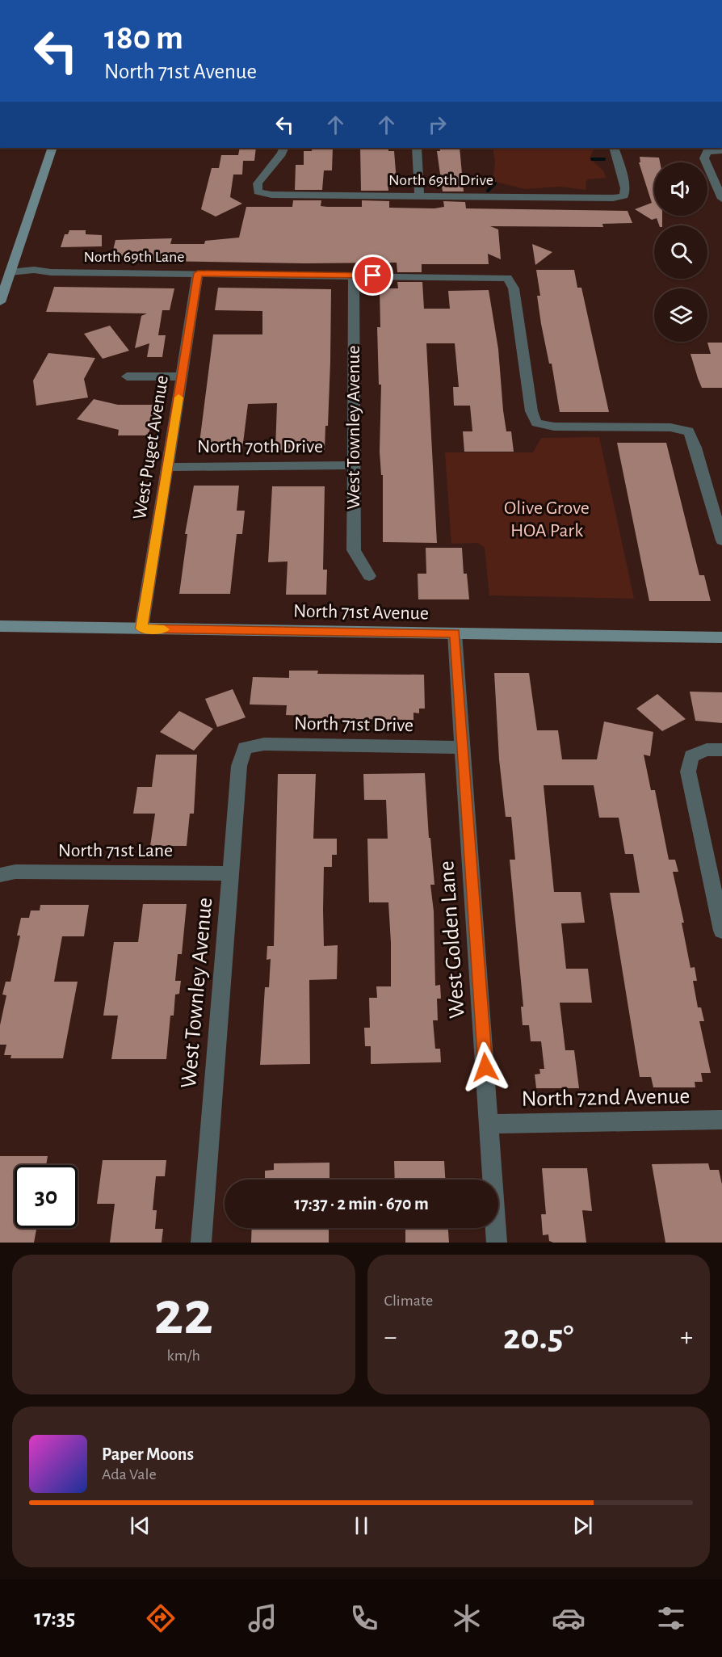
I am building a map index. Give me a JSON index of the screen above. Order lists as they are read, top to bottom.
{
  "streets": {
    "street": [
      "North 69th Drive",
      "North 69th Lane",
      "West Townley Avenue",
      "North 70th Drive",
      "West Puget Avenue",
      "North 71st Avenue",
      "North 71st Drive",
      "North 71st Lane",
      "West Golden Lane",
      "North 72nd Avenue"
    ]
  },
  "crossings": [
    ["North 69th Lane", "West Townley Avenue"],
    ["North 69th Lane", "West Puget Avenue"],
    ["West Townley Avenue", "North 70th Drive"],
    ["West Townley Avenue", "North 71st Drive"],
    ["West Townley Avenue", "North 71st Lane"],
    ["North 70th Drive", "West Puget Avenue"],
    ["West Puget Avenue", "North 71st Avenue"],
    ["North 71st Avenue", "West Golden Lane"],
    ["North 71st Drive", "West Golden Lane"],
    ["West Golden Lane", "North 72nd Avenue"]
  ],
  "parks": ["Olive Grove HOA Park"],
  "page": {
    "turn": ["180 m", "North 71st Avenue"],
    "limit": "30",
    "trip": "17:37 · 2 min · 670 m",
    "tile": [
      ["22", "km/h"],
      "Climate"
    ],
    "heat": ["−", "20.5°", "+"],
    "song": ["Paper Moons", "Ada Vale"],
    "tabs": "17:35"
  }
}
